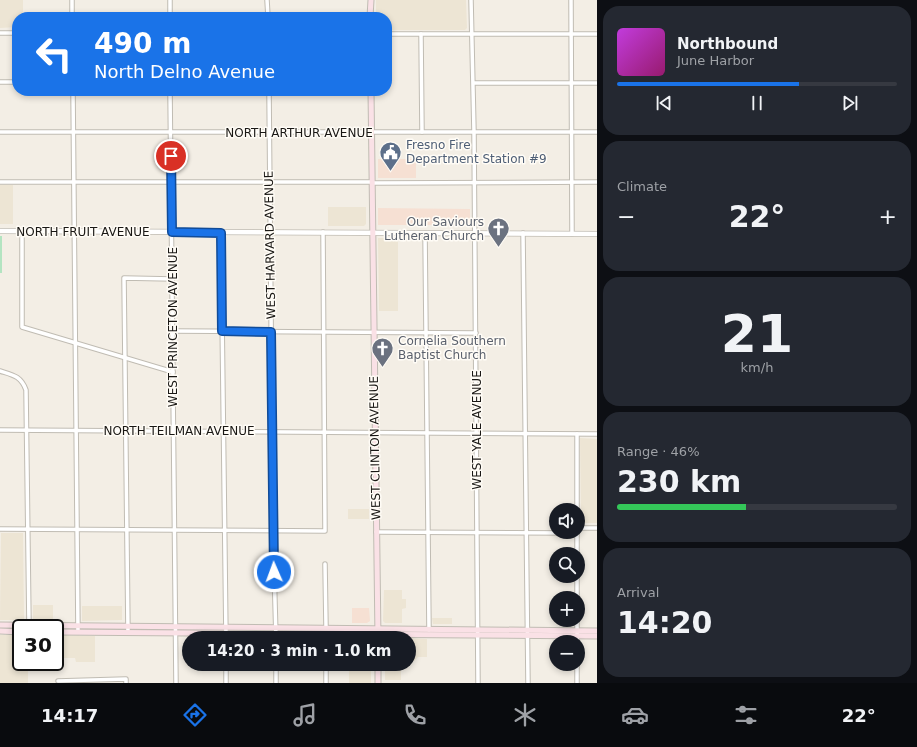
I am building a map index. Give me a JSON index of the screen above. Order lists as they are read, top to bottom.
{
  "streets": {
    "main road": ["WEST CLINTON AVENUE"],
    "street": [
      "NORTH ARTHUR AVENUE",
      "NORTH FRUIT AVENUE",
      "WEST HARVARD AVENUE",
      "WEST PRINCETON AVENUE",
      "WEST YALE AVENUE",
      "NORTH TEILMAN AVENUE"
    ]
  },
  "crossings": [
    ["NORTH ARTHUR AVENUE", "WEST HARVARD AVENUE"],
    ["NORTH ARTHUR AVENUE", "WEST PRINCETON AVENUE"],
    ["NORTH ARTHUR AVENUE", "WEST YALE AVENUE"],
    ["NORTH ARTHUR AVENUE", "WEST CLINTON AVENUE"],
    ["NORTH FRUIT AVENUE", "WEST HARVARD AVENUE"],
    ["NORTH FRUIT AVENUE", "WEST PRINCETON AVENUE"],
    ["NORTH FRUIT AVENUE", "WEST YALE AVENUE"],
    ["NORTH FRUIT AVENUE", "WEST CLINTON AVENUE"],
    ["WEST HARVARD AVENUE", "NORTH TEILMAN AVENUE"],
    ["WEST PRINCETON AVENUE", "NORTH TEILMAN AVENUE"],
    ["WEST YALE AVENUE", "NORTH TEILMAN AVENUE"],
    ["NORTH TEILMAN AVENUE", "WEST CLINTON AVENUE"]
  ],
  "places": {
    "public building": ["Fresno Fire Department Station #9"],
    "church": ["Our Saviours Lutheran Church", "Cornelia Southern Baptist Church"]
  },
  "page": {
    "turn": ["490 m", "North Delno Avenue"],
    "song": ["Northbound", "June Harbor"],
    "tile": [
      "Climate",
      ["21", "km/h"],
      ["Range · 46%", "230 km"],
      ["Arrival", "14:20"]
    ],
    "heat": ["−", "22°", "+"],
    "map_buttons": ["+", "−"],
    "limit": "30",
    "trip": "14:20 · 3 min · 1.0 km",
    "tabs": ["14:17", "22°"]
  }
}
